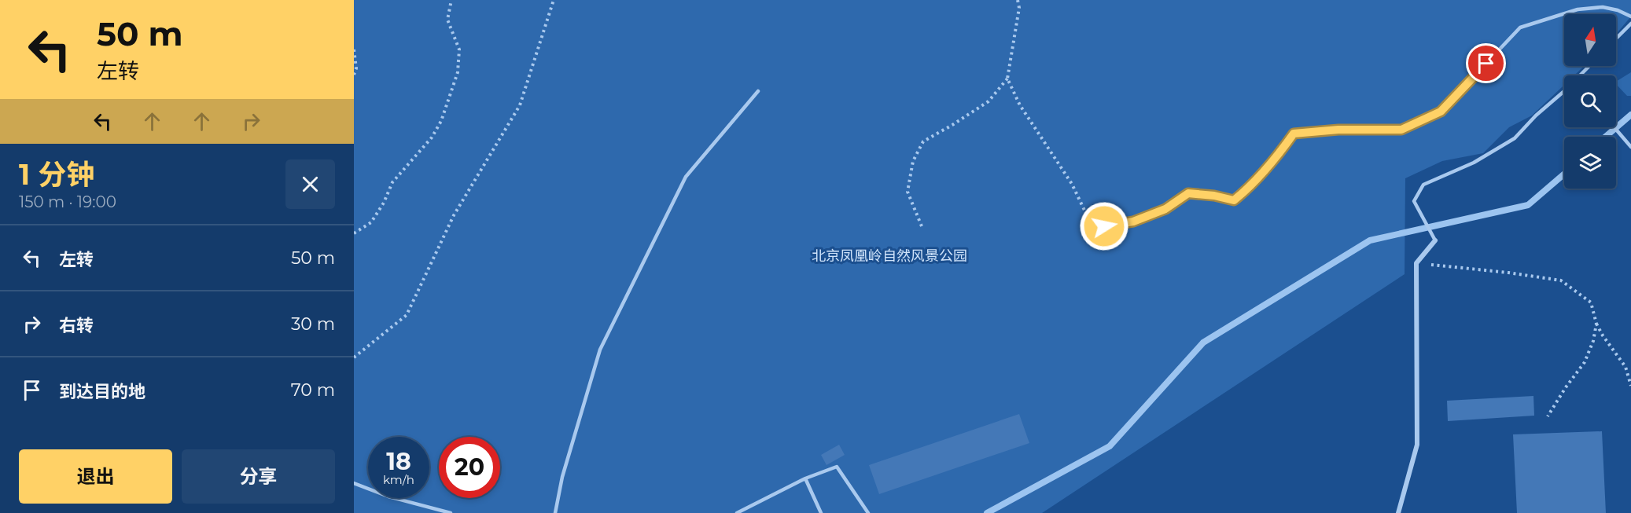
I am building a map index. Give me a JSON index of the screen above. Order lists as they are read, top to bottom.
{
  "parks": ["北京凤凰岭自然风景公园"],
  "north": "top",
  "page": {
    "turn": ["50 m", "左转"],
    "heading": ["1 分钟", "150 m · 19:00"],
    "list": [
      {
        "name": "左转",
        "value": "50 m"
      },
      {
        "name": "右转",
        "value": "30 m"
      },
      {
        "name": "到达目的地",
        "value": "70 m"
      }
    ],
    "speed": "18 km/h",
    "limit": "20",
    "buttons": ["退出", "分享"]
  }
}
